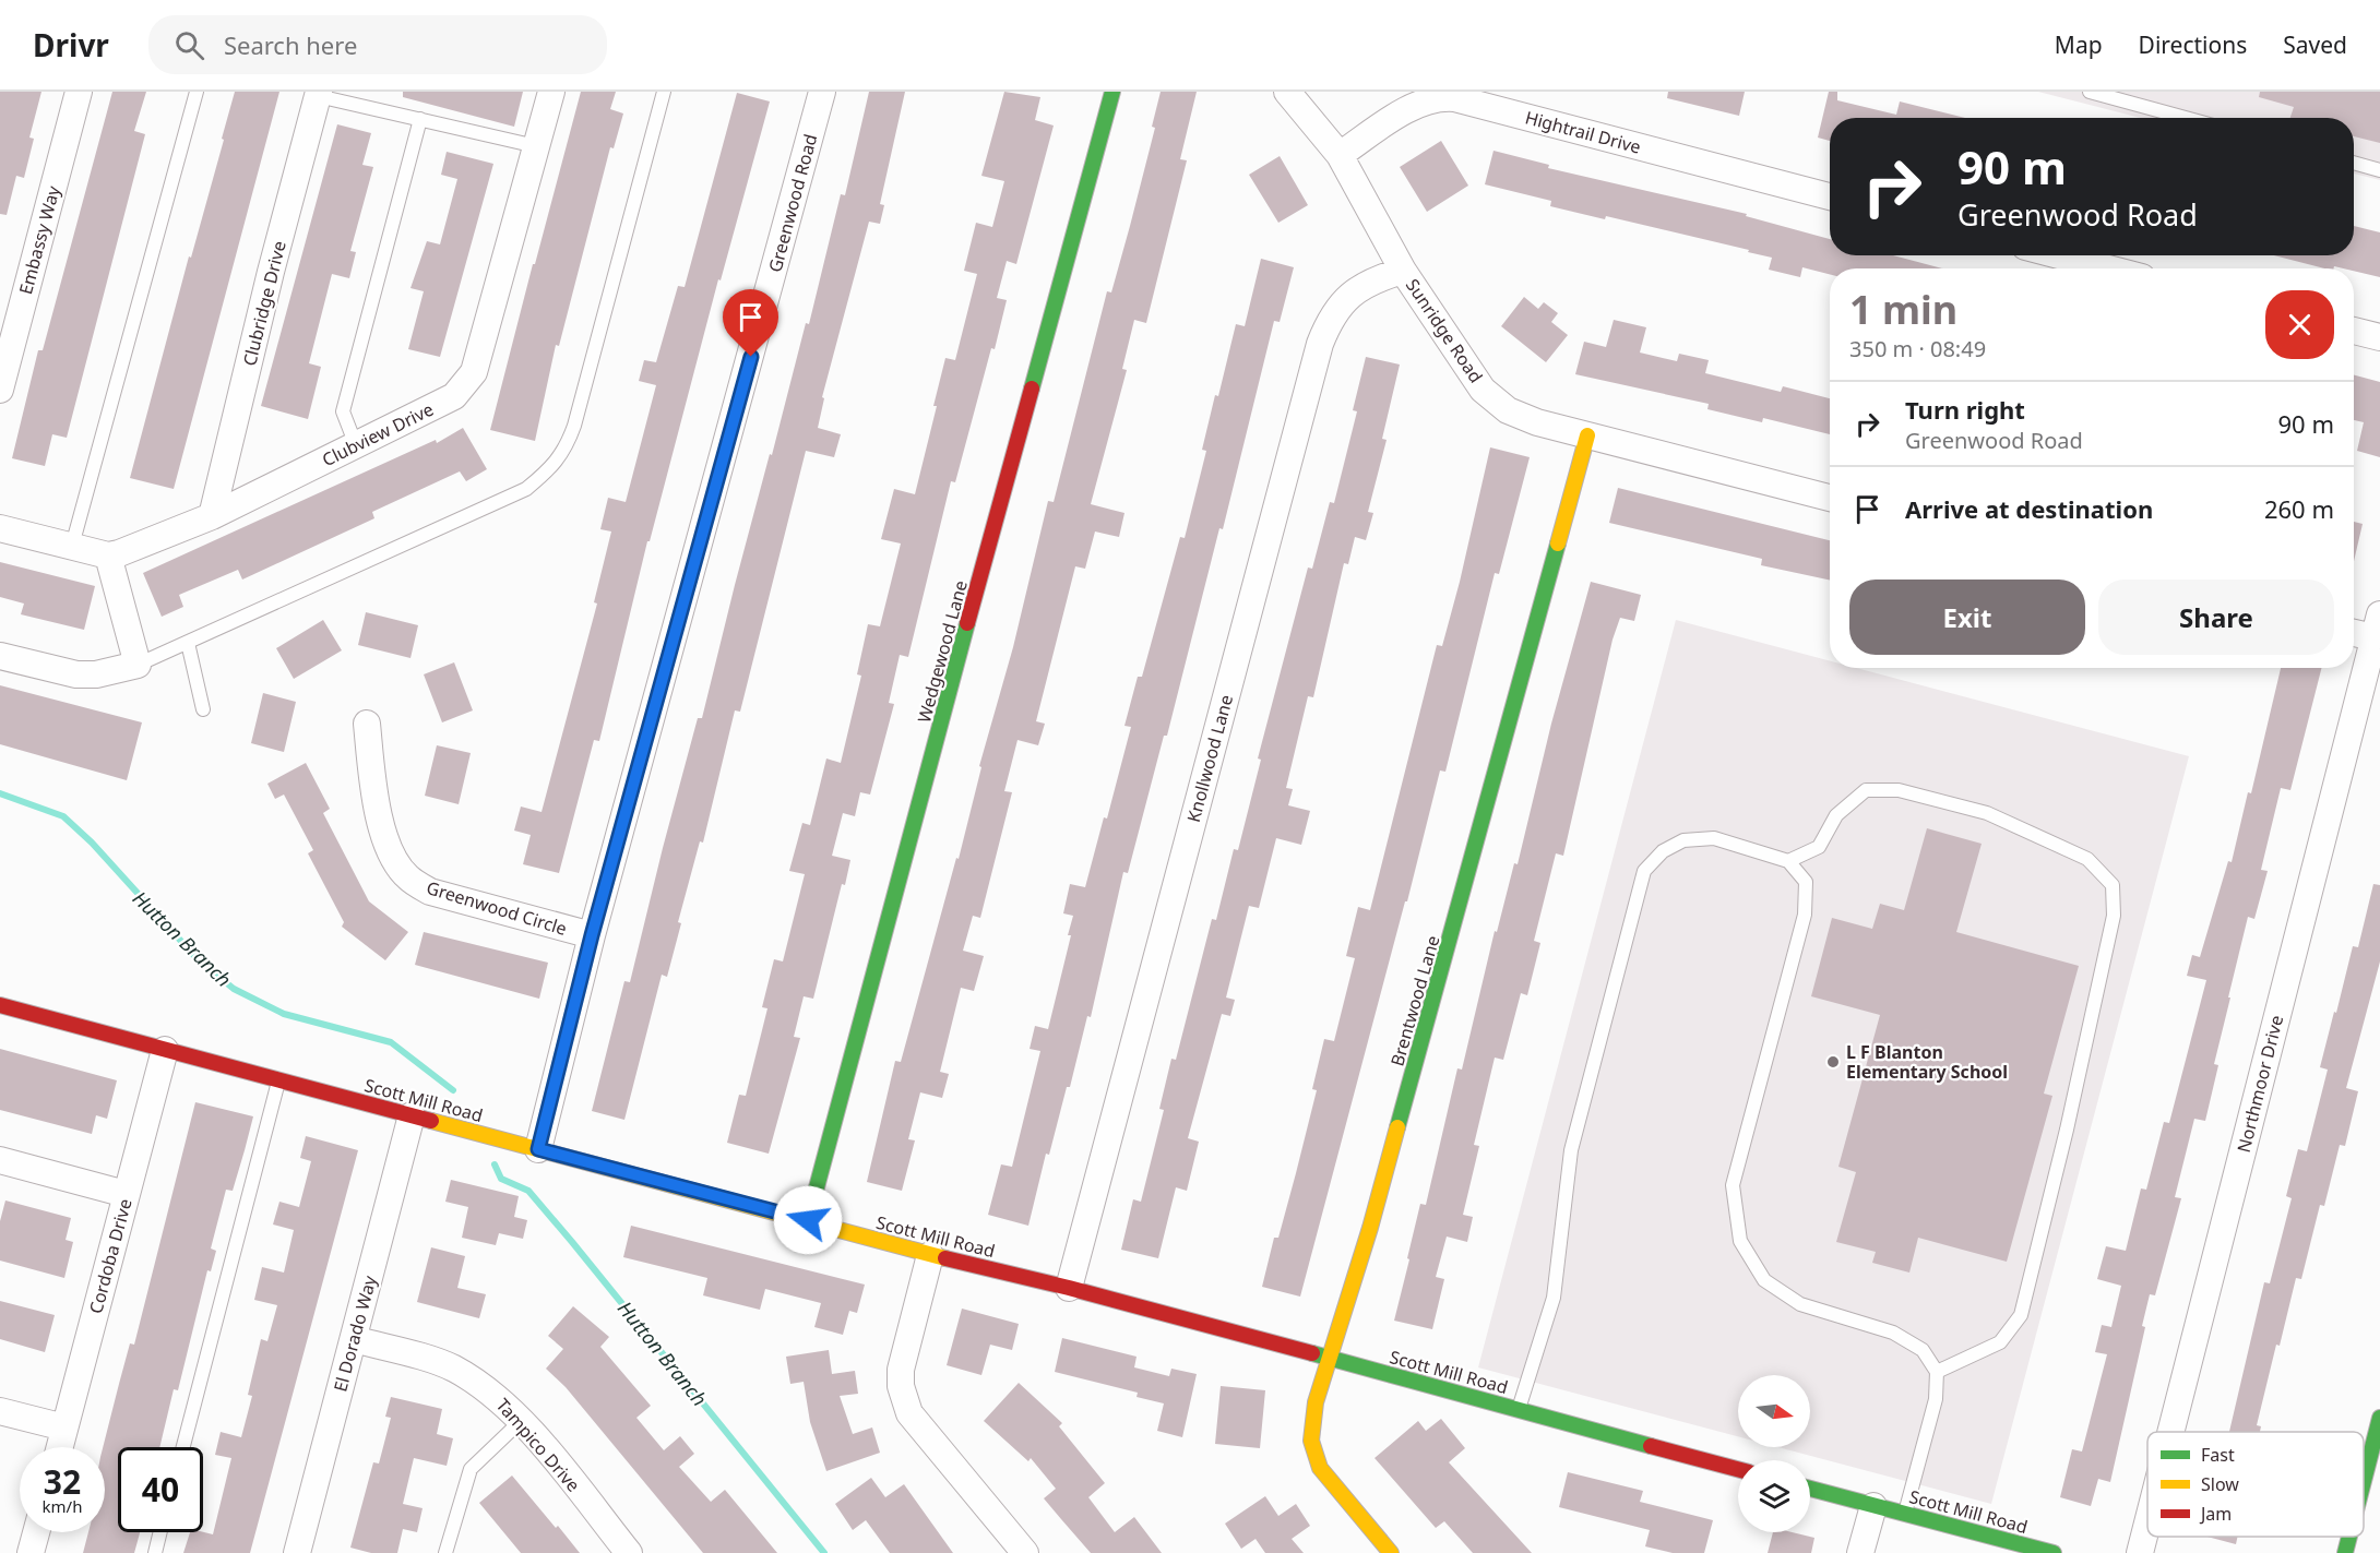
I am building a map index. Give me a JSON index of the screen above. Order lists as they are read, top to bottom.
{
  "streets": {
    "street": [
      "Hightrail Drive",
      "Greenwood Road",
      "Embassy Way",
      "Clubridge Drive",
      "Sunridge Road",
      "Clubview Drive",
      "Wedgewood Lane",
      "Knollwood Lane",
      "Greenwood Circle",
      "Brentwood Lane",
      "Northmoor Drive",
      "Scott Mill Road",
      "Cordoba Drive",
      "El Dorado Way",
      "Tampico Drive"
    ]
  },
  "crossings": [
    ["Hightrail Drive", "Sunridge Road"],
    ["Greenwood Road", "Greenwood Circle"],
    ["Greenwood Road", "Scott Mill Road"],
    ["Clubridge Drive", "Clubview Drive"],
    ["Sunridge Road", "Knollwood Lane"],
    ["Sunridge Road", "Brentwood Lane"],
    ["Wedgewood Lane", "Scott Mill Road"],
    ["Knollwood Lane", "Scott Mill Road"],
    ["Brentwood Lane", "Scott Mill Road"],
    ["Scott Mill Road", "Cordoba Drive"],
    ["Scott Mill Road", "El Dorado Way"],
    ["El Dorado Way", "Tampico Drive"]
  ],
  "water": ["Hutton Branch"],
  "places": ["L F Blanton Elementary School"],
  "legend": ["Fast", "Slow", "Jam"],
  "north": "right",
  "page": {
    "header": "Drivr",
    "search": "Search here",
    "nav": ["Map", "Directions", "Saved"],
    "turn": ["90 m", "Greenwood Road"],
    "heading": ["1 min", "350 m · 08:49"],
    "list": [
      {
        "name": "Turn right",
        "note": "Greenwood Road",
        "value": "90 m"
      },
      {
        "name": "Arrive at destination",
        "value": "260 m"
      }
    ],
    "buttons": ["Exit", "Share"],
    "speed": "32 km/h",
    "limit": "40"
  }
}
